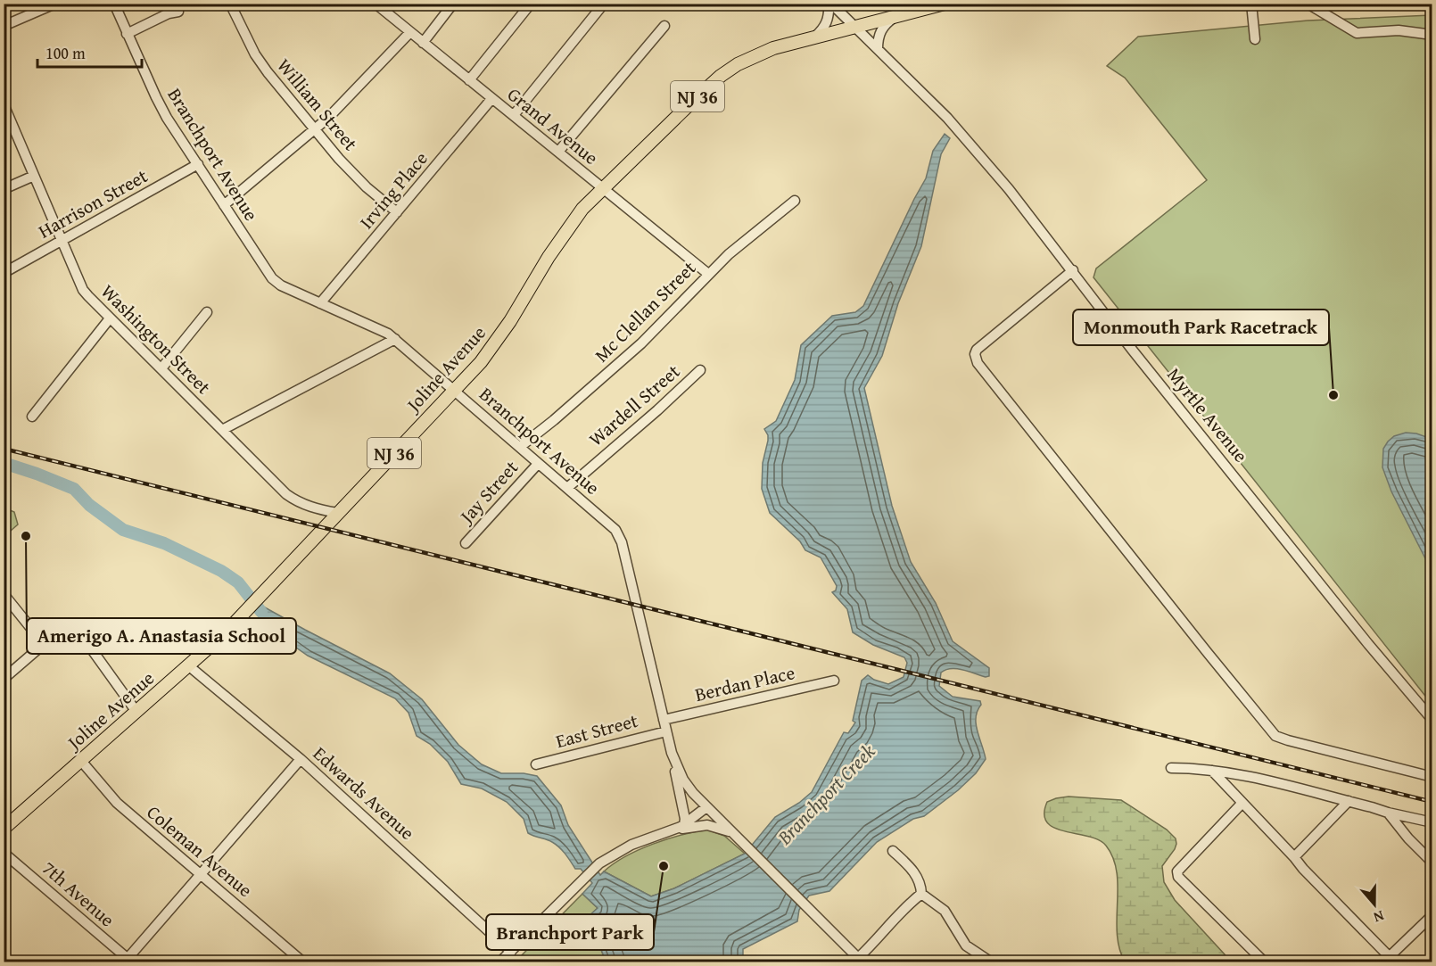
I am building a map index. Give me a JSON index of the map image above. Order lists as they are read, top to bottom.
{
  "streets": {
    "main road": ["NJ 36", "Joline Avenue"],
    "street": [
      "William Street",
      "Grand Avenue",
      "Branchport Avenue",
      "Irving Place",
      "Harrison Street",
      "Mc Clellan Street",
      "Washington Street",
      "Wardell Street",
      "Myrtle Avenue",
      "Jay Street",
      "Berdan Place",
      "East Street",
      "Edwards Avenue",
      "Coleman Avenue",
      "7th Avenue"
    ]
  },
  "crossings": [
    ["William Street", "Irving Place"],
    ["Grand Avenue", "Irving Place"],
    ["Grand Avenue", "Mc Clellan Street"],
    ["Grand Avenue", "Joline Avenue"],
    ["Branchport Avenue", "Irving Place"],
    ["Branchport Avenue", "Harrison Street"],
    ["Branchport Avenue", "Mc Clellan Street"],
    ["Branchport Avenue", "Joline Avenue"],
    ["Branchport Avenue", "Wardell Street"],
    ["Branchport Avenue", "Jay Street"],
    ["Branchport Avenue", "Berdan Place"],
    ["Branchport Avenue", "East Street"],
    ["Harrison Street", "Washington Street"],
    ["Washington Street", "Joline Avenue"],
    ["Joline Avenue", "Myrtle Avenue"],
    ["Joline Avenue", "Edwards Avenue"],
    ["Joline Avenue", "Coleman Avenue"]
  ],
  "water": ["Branchport Creek"],
  "places": ["Monmouth Park Racetrack", "Amerigo A. Anastasia School", "Branchport Park"],
  "scale_bar": "100 m",
  "north": "bottom"
}
